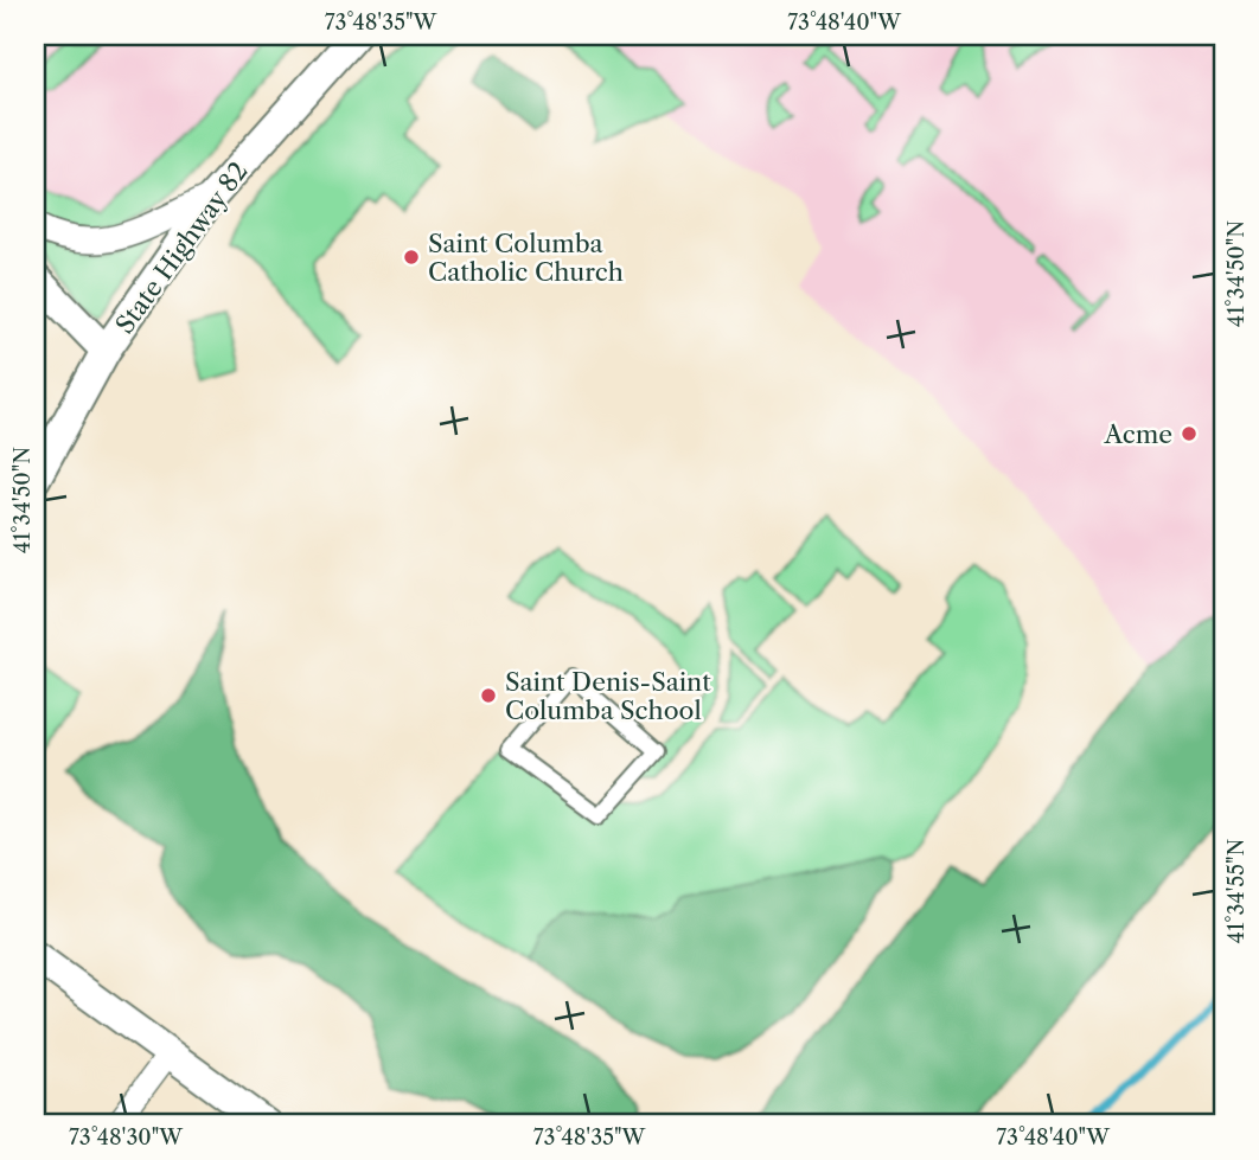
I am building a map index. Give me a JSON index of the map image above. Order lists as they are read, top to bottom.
{
  "streets": {
    "main road": ["State Highway 82"]
  },
  "places": ["Saint Columba Catholic Church", "Acme", "Saint Denis-Saint Columba School"],
  "coordinates": [
    "73°48'35\"W",
    "73°48'40\"W",
    "41°34'50\"N",
    "41°34'55\"N",
    "73°48'30\"W"
  ]
}
